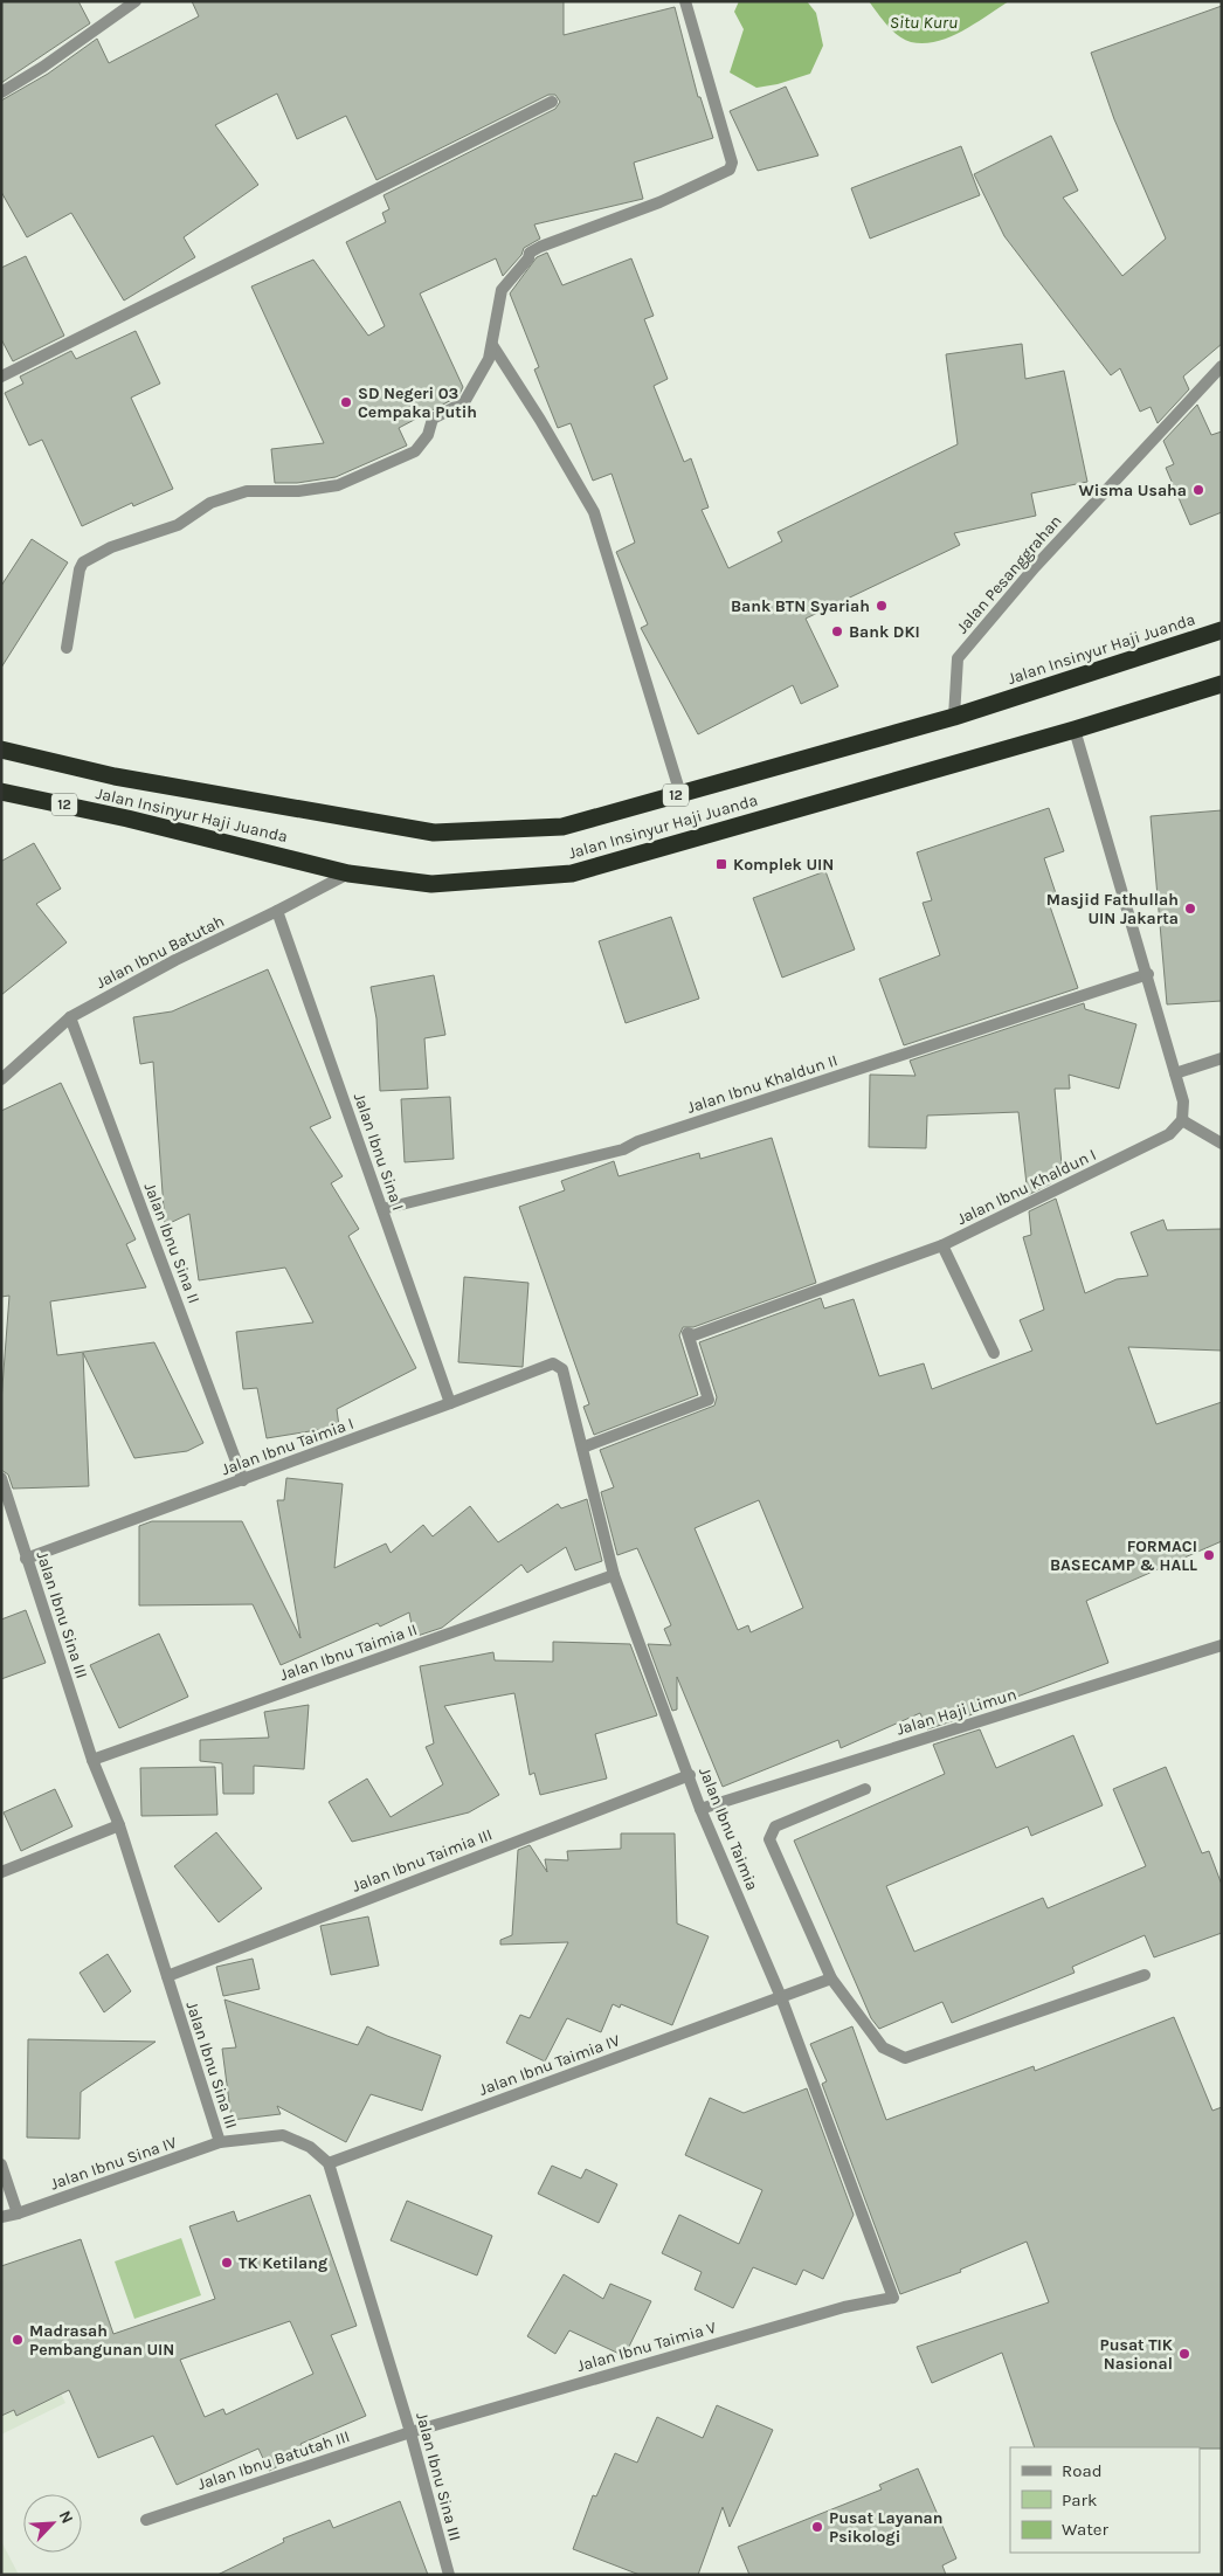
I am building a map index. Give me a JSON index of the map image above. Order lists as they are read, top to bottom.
{
  "streets": {
    "highway": ["Jalan Insinyur Haji Juanda", "12"],
    "street": [
      "Jalan Pesanggrahan",
      "Jalan Ibnu Batutah",
      "Jalan Ibnu Khaldun II",
      "Jalan Ibnu Sina I",
      "Jalan Ibnu Khaldun I",
      "Jalan Ibnu Sina II",
      "Jalan Ibnu Taimia I",
      "Jalan Ibnu Sina III",
      "Jalan Ibnu Taimia II",
      "Jalan Haji Limun",
      "Jalan Ibnu Taimia",
      "Jalan Ibnu Taimia III",
      "Jalan Ibnu Taimia IV",
      "Jalan Ibnu Sina IV",
      "Jalan Ibnu Taimia V",
      "Jalan Ibnu Batutah III"
    ]
  },
  "crossings": [
    ["Jalan Pesanggrahan", "Jalan Insinyur Haji Juanda"],
    ["Jalan Insinyur Haji Juanda", "Jalan Ibnu Batutah"],
    ["Jalan Ibnu Batutah", "Jalan Ibnu Sina I"],
    ["Jalan Ibnu Batutah", "Jalan Ibnu Sina II"],
    ["Jalan Ibnu Khaldun II", "Jalan Ibnu Sina I"],
    ["Jalan Ibnu Sina I", "Jalan Ibnu Taimia I"],
    ["Jalan Ibnu Khaldun I", "Jalan Ibnu Taimia"],
    ["Jalan Ibnu Sina II", "Jalan Ibnu Taimia I"],
    ["Jalan Ibnu Taimia I", "Jalan Ibnu Sina III"],
    ["Jalan Ibnu Taimia I", "Jalan Ibnu Taimia"],
    ["Jalan Ibnu Sina III", "Jalan Ibnu Taimia II"],
    ["Jalan Ibnu Sina III", "Jalan Ibnu Taimia III"],
    ["Jalan Ibnu Sina III", "Jalan Ibnu Taimia IV"],
    ["Jalan Ibnu Sina III", "Jalan Ibnu Sina IV"],
    ["Jalan Ibnu Sina III", "Jalan Ibnu Taimia V"],
    ["Jalan Ibnu Sina III", "Jalan Ibnu Batutah III"],
    ["Jalan Ibnu Taimia II", "Jalan Ibnu Taimia"],
    ["Jalan Haji Limun", "Jalan Ibnu Taimia"],
    ["Jalan Ibnu Taimia", "Jalan Ibnu Taimia III"],
    ["Jalan Ibnu Taimia", "Jalan Ibnu Taimia IV"],
    ["Jalan Ibnu Taimia", "Jalan Ibnu Taimia V"],
    ["Jalan Ibnu Taimia V", "Jalan Ibnu Batutah III"]
  ],
  "water": ["Situ Kuru"],
  "places": {
    "other": [
      "SD Negeri 03 Cempaka Putih",
      "Wisma Usaha",
      "Bank BTN Syariah",
      "Bank DKI",
      "Masjid Fathullah UIN Jakarta",
      "FORMACI BASECAMP & HALL",
      "TK Ketilang",
      "Madrasah Pembangunan UIN",
      "Pusat TIK Nasional",
      "Pusat Layanan Psikologi"
    ],
    "transit": ["Komplek UIN"]
  },
  "legend": ["Road", "Park", "Water"],
  "north": "top right"
}
